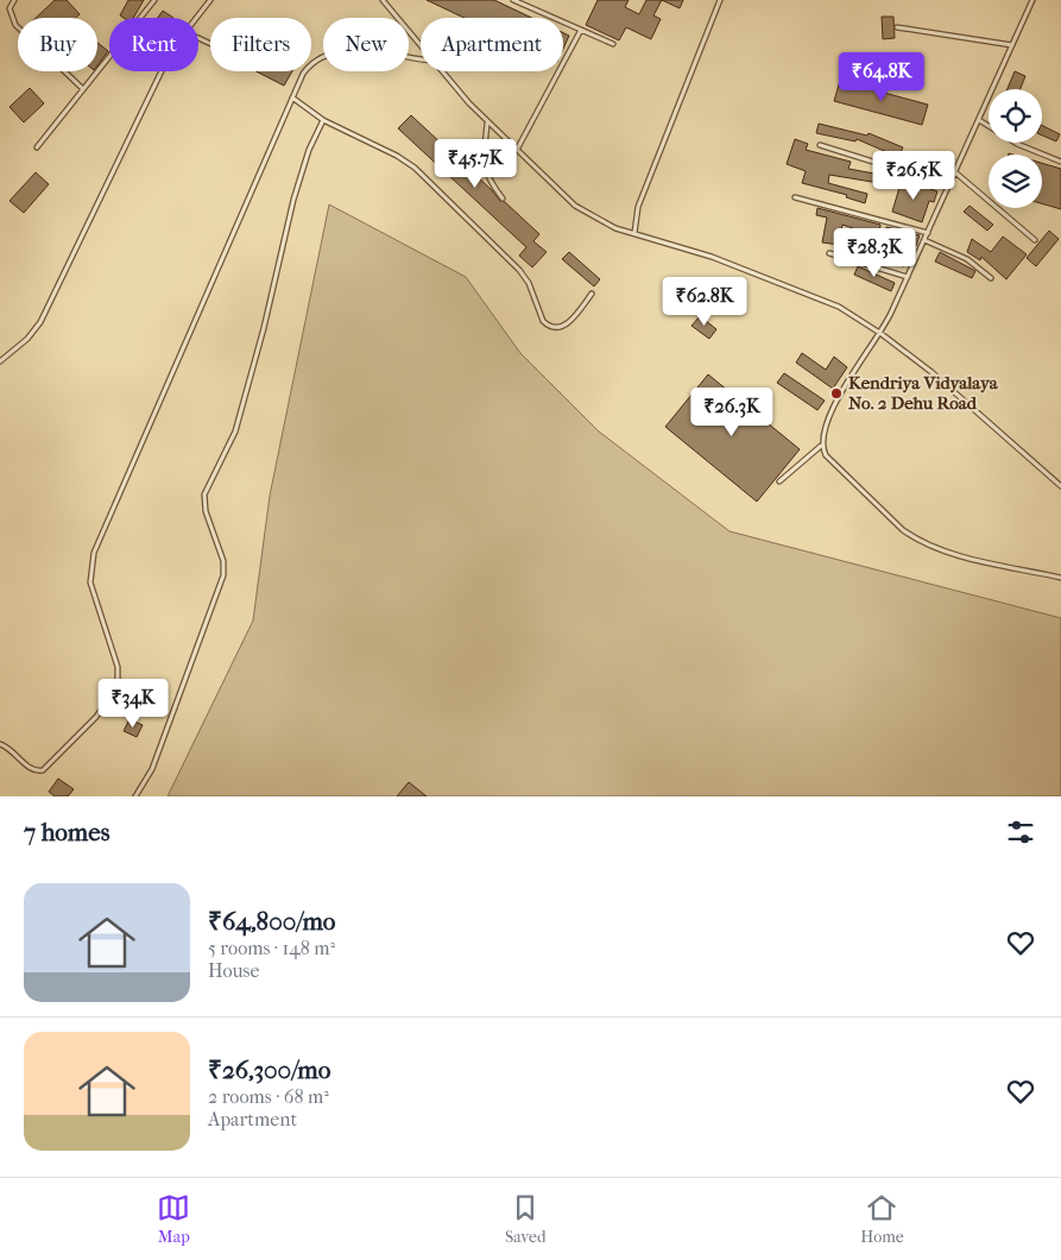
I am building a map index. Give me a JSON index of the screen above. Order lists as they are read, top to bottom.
{
  "places": ["Kendriya Vidyalaya No. 2 Dehu Road"],
  "page": {
    "chip": [
      "Buy",
      "Rent",
      "Filters",
      "New",
      "Apartment"
    ],
    "price": [
      "₹64.8K",
      "₹45.7K",
      "₹26.5K",
      "₹28.3K",
      "₹62.8K",
      "₹26.3K",
      "₹34K"
    ],
    "heading": "7 homes",
    "list": [
      {
        "name": "₹64,800/mo",
        "note": "5 rooms · 148 m² · House"
      },
      {
        "name": "₹26,300/mo",
        "note": "2 rooms · 68 m² · Apartment"
      }
    ],
    "tabs": ["Map", "Saved", "Home"]
  }
}
